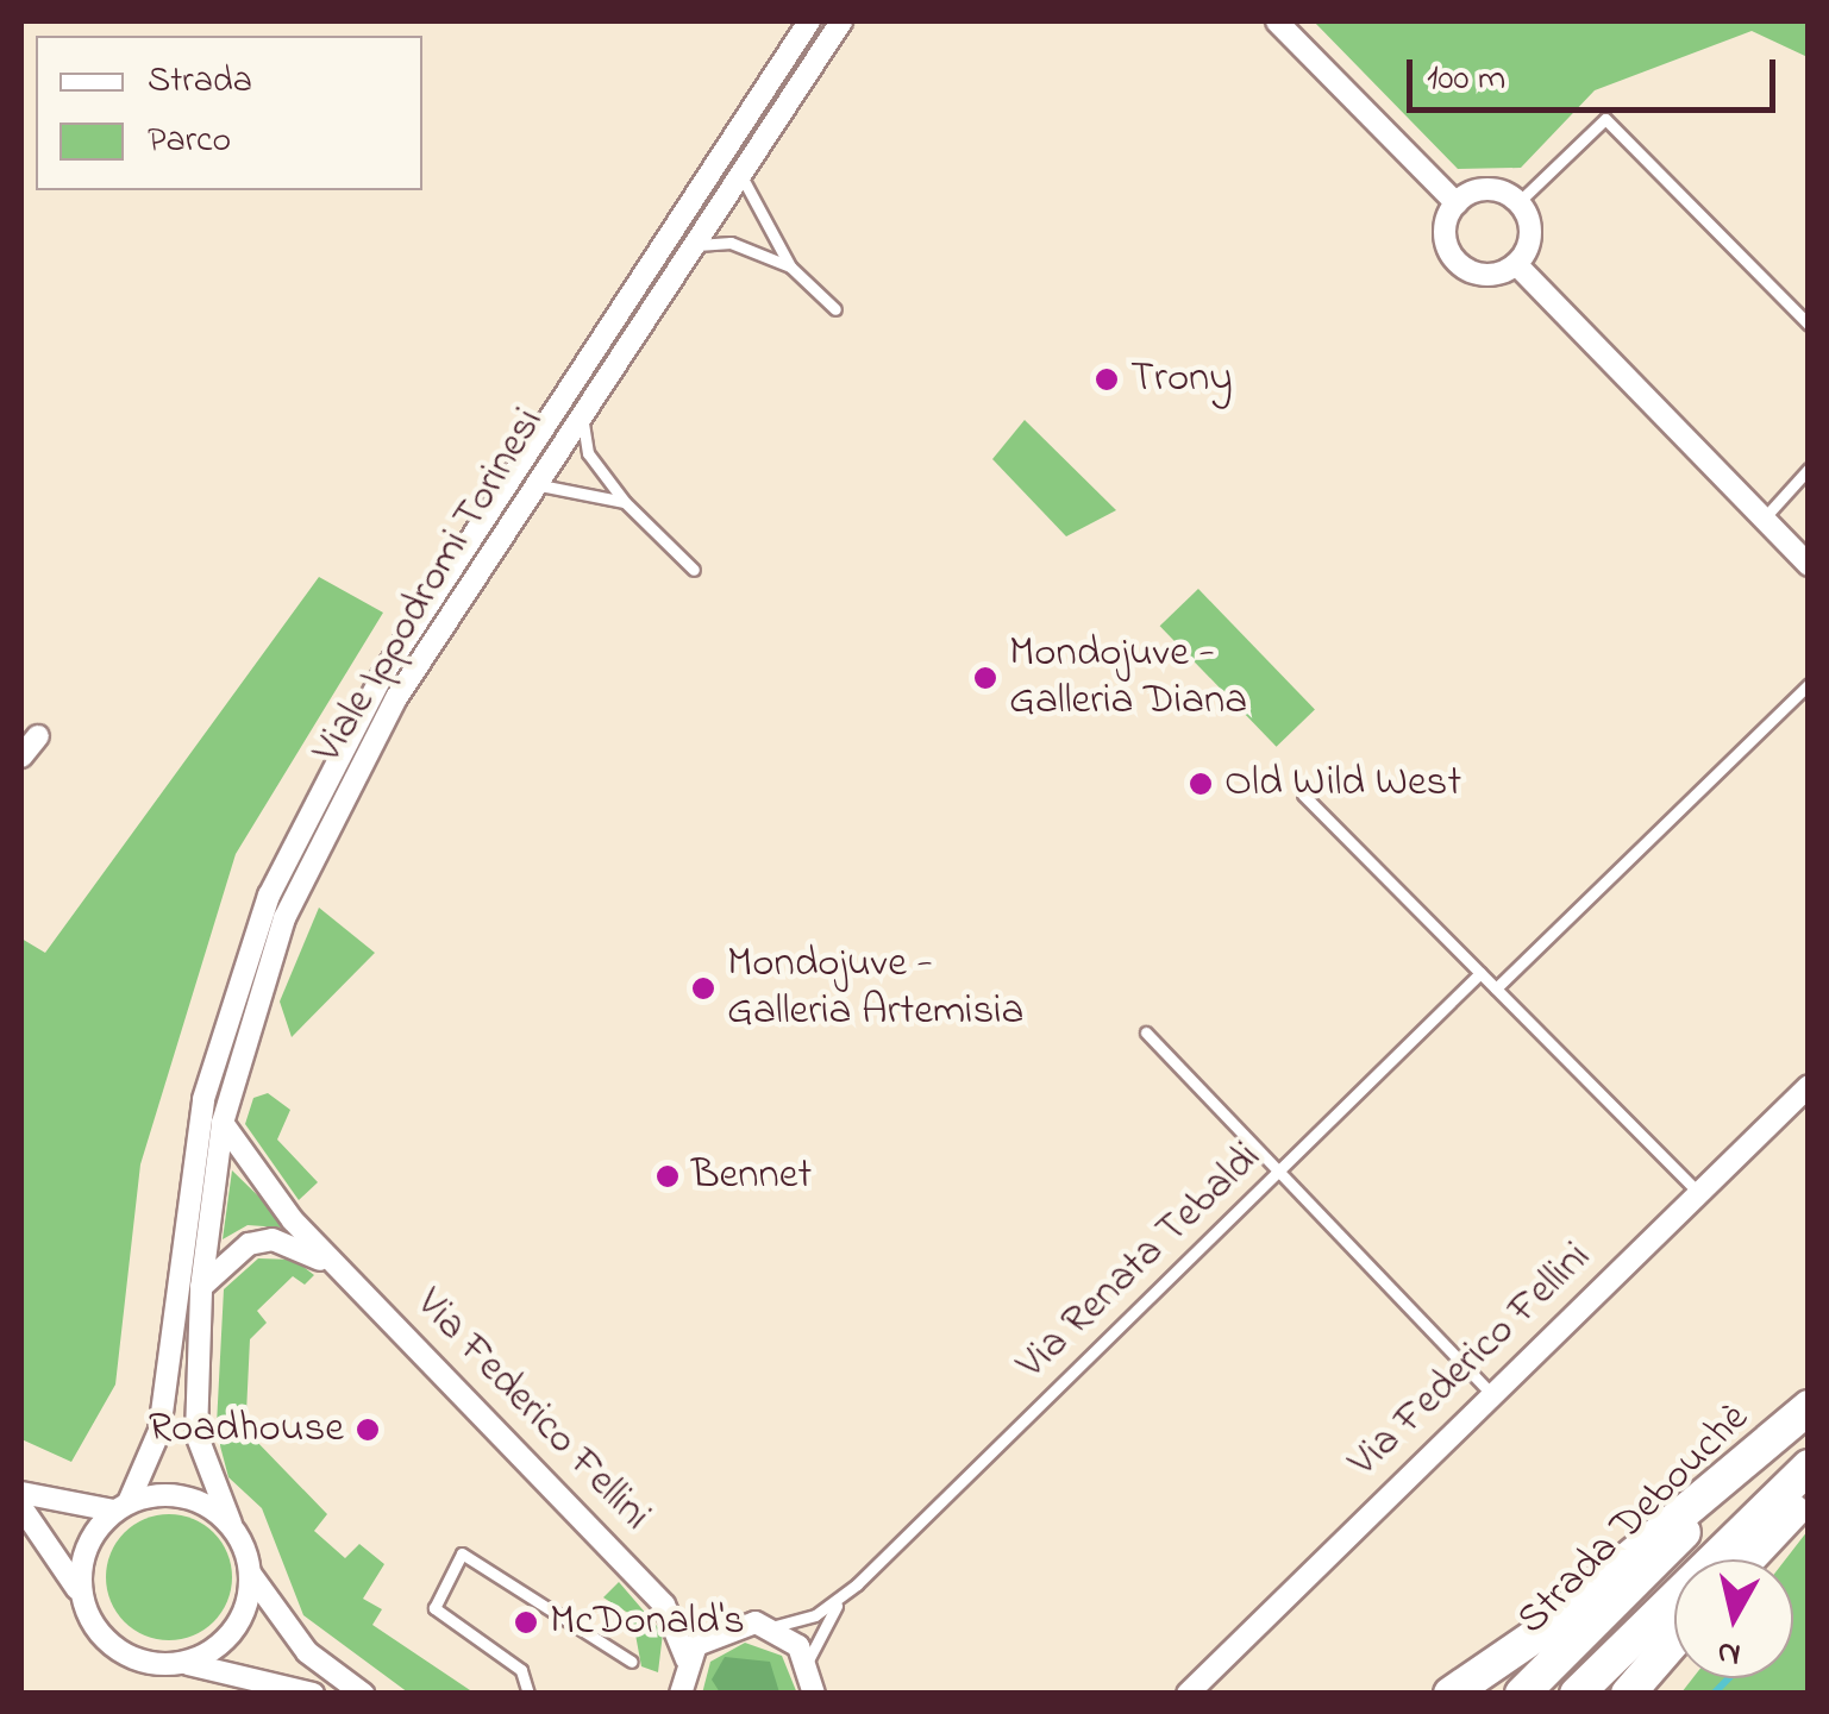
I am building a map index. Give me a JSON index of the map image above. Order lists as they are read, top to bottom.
{
  "streets": {
    "main road": ["Strada Debouchè"],
    "street": ["Viale Ippodromi Torinesi", "Via Federico Fellini"],
    "lane": ["Via Renata Tebaldi"]
  },
  "crossings": [
    ["Viale Ippodromi Torinesi", "Via Federico Fellini"],
    ["Via Renata Tebaldi", "Via Federico Fellini"]
  ],
  "places": [
    "Trony",
    "Mondojuve - Galleria Diana",
    "Old Wild West",
    "Mondojuve - Galleria Artemisia",
    "Bennet",
    "Roadhouse",
    "McDonald's"
  ],
  "legend": ["Strada", "Parco"],
  "scale_bar": "100 m",
  "north": "bottom"
}
